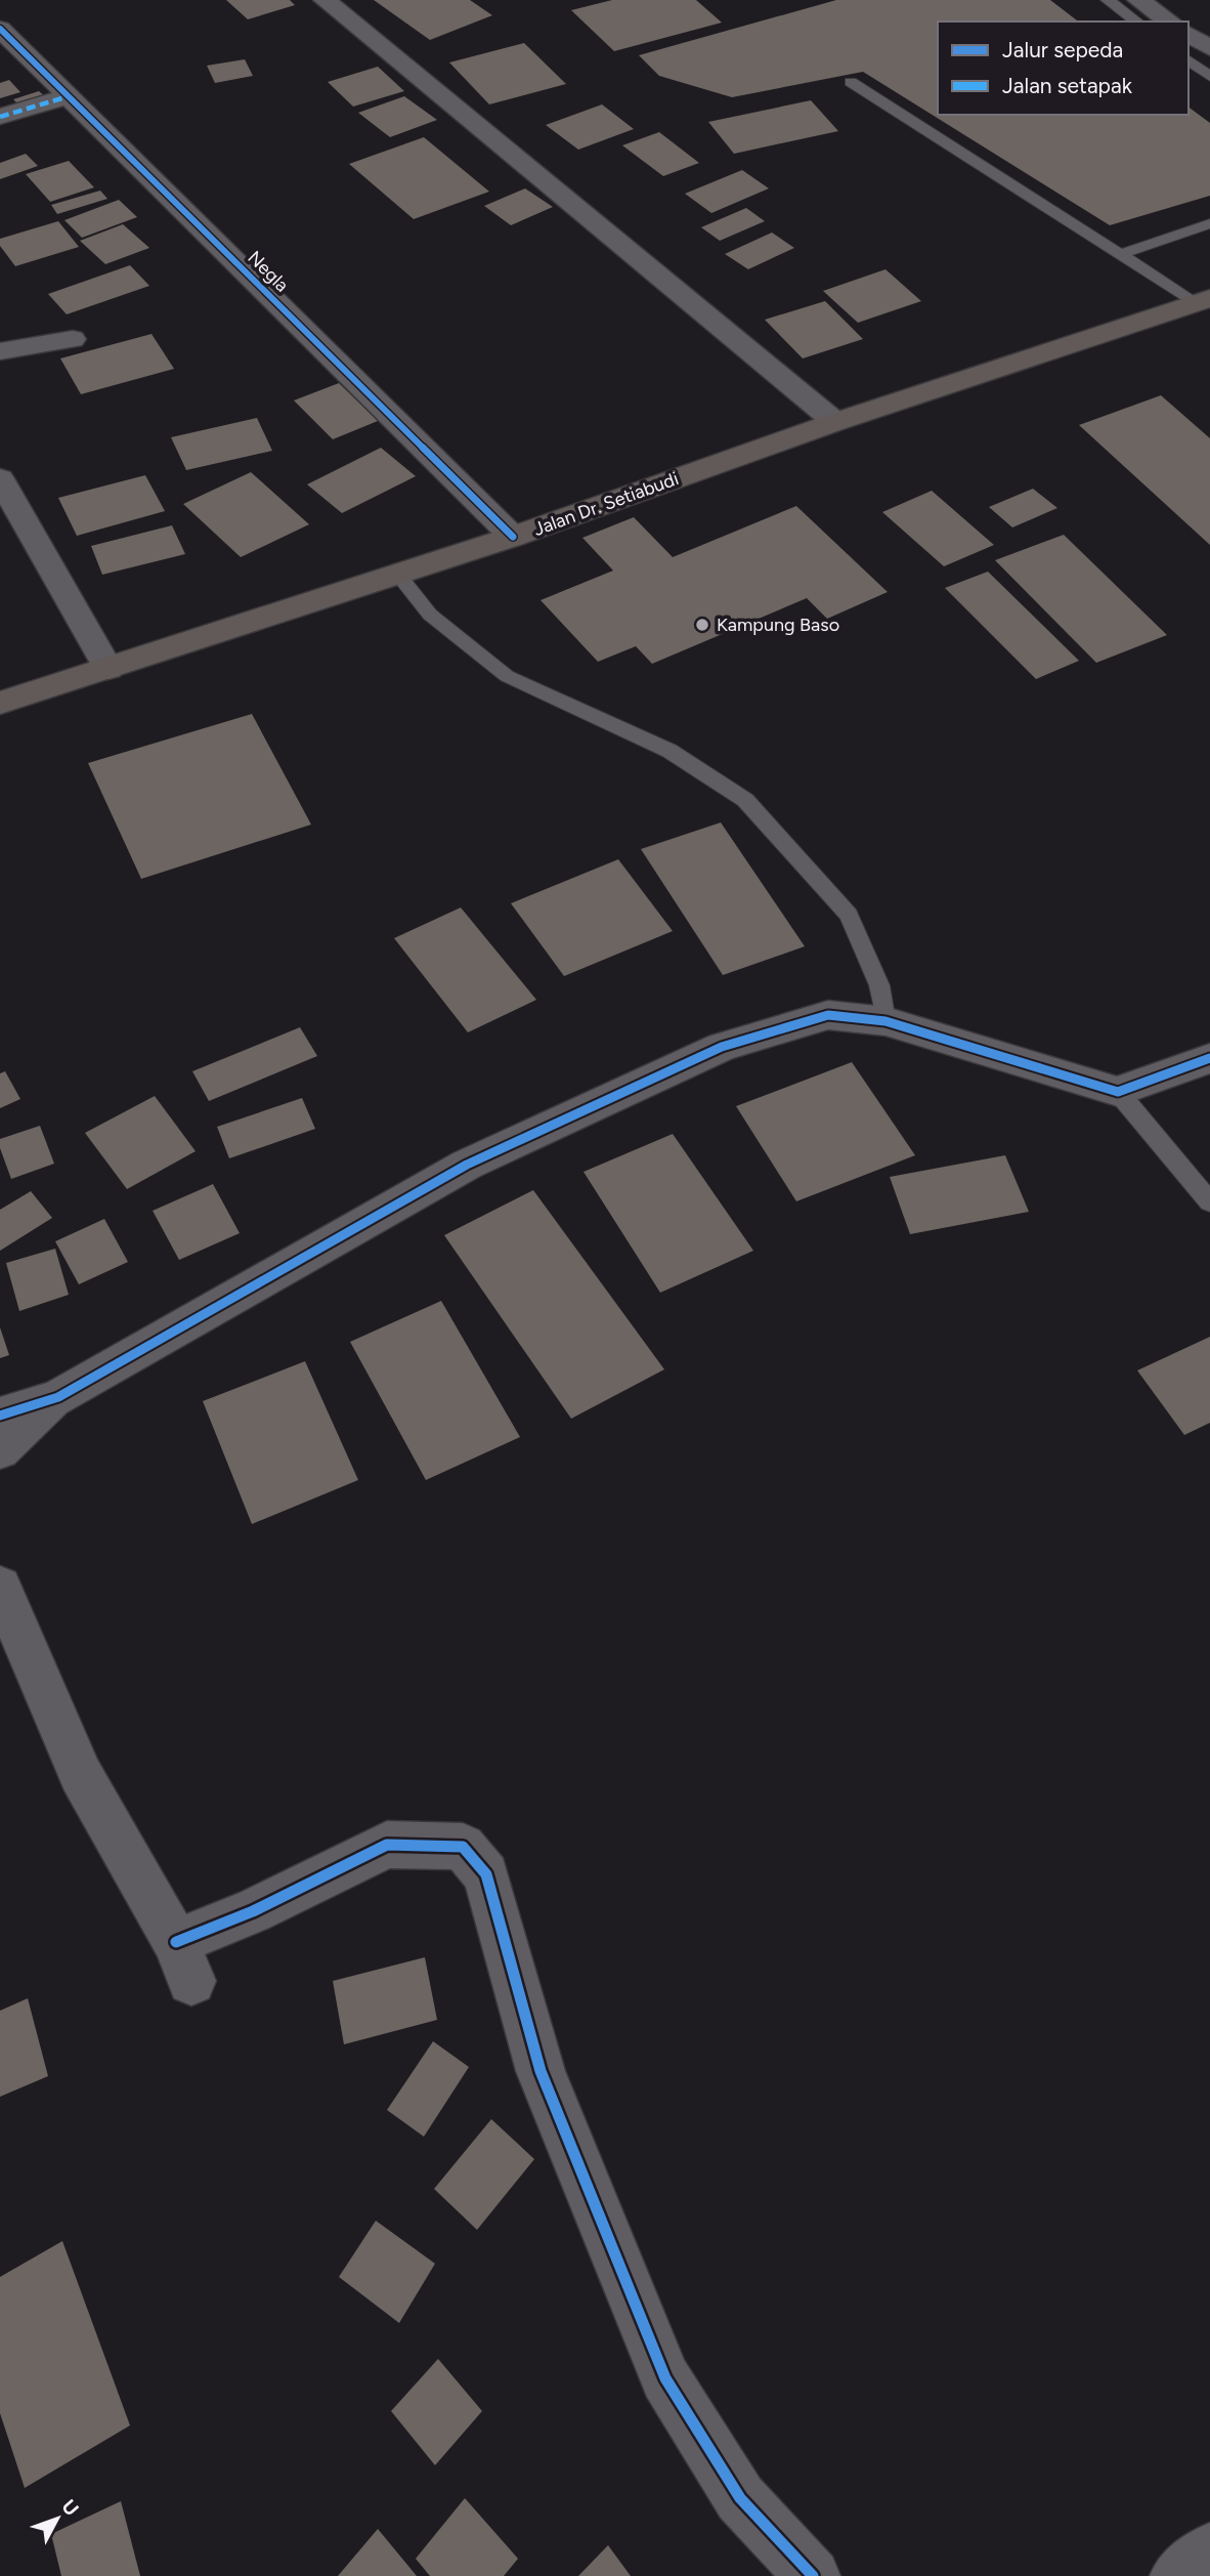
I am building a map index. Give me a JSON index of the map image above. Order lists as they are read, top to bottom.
{
  "streets": {
    "main road": ["Jalan Dr. Setiabudi"],
    "street": ["Negla"]
  },
  "crossings": [
    ["Negla", "Jalan Dr. Setiabudi"]
  ],
  "places": ["Kampung Baso"],
  "legend": ["Jalur sepeda", "Jalan setapak"],
  "north": "top right"
}
